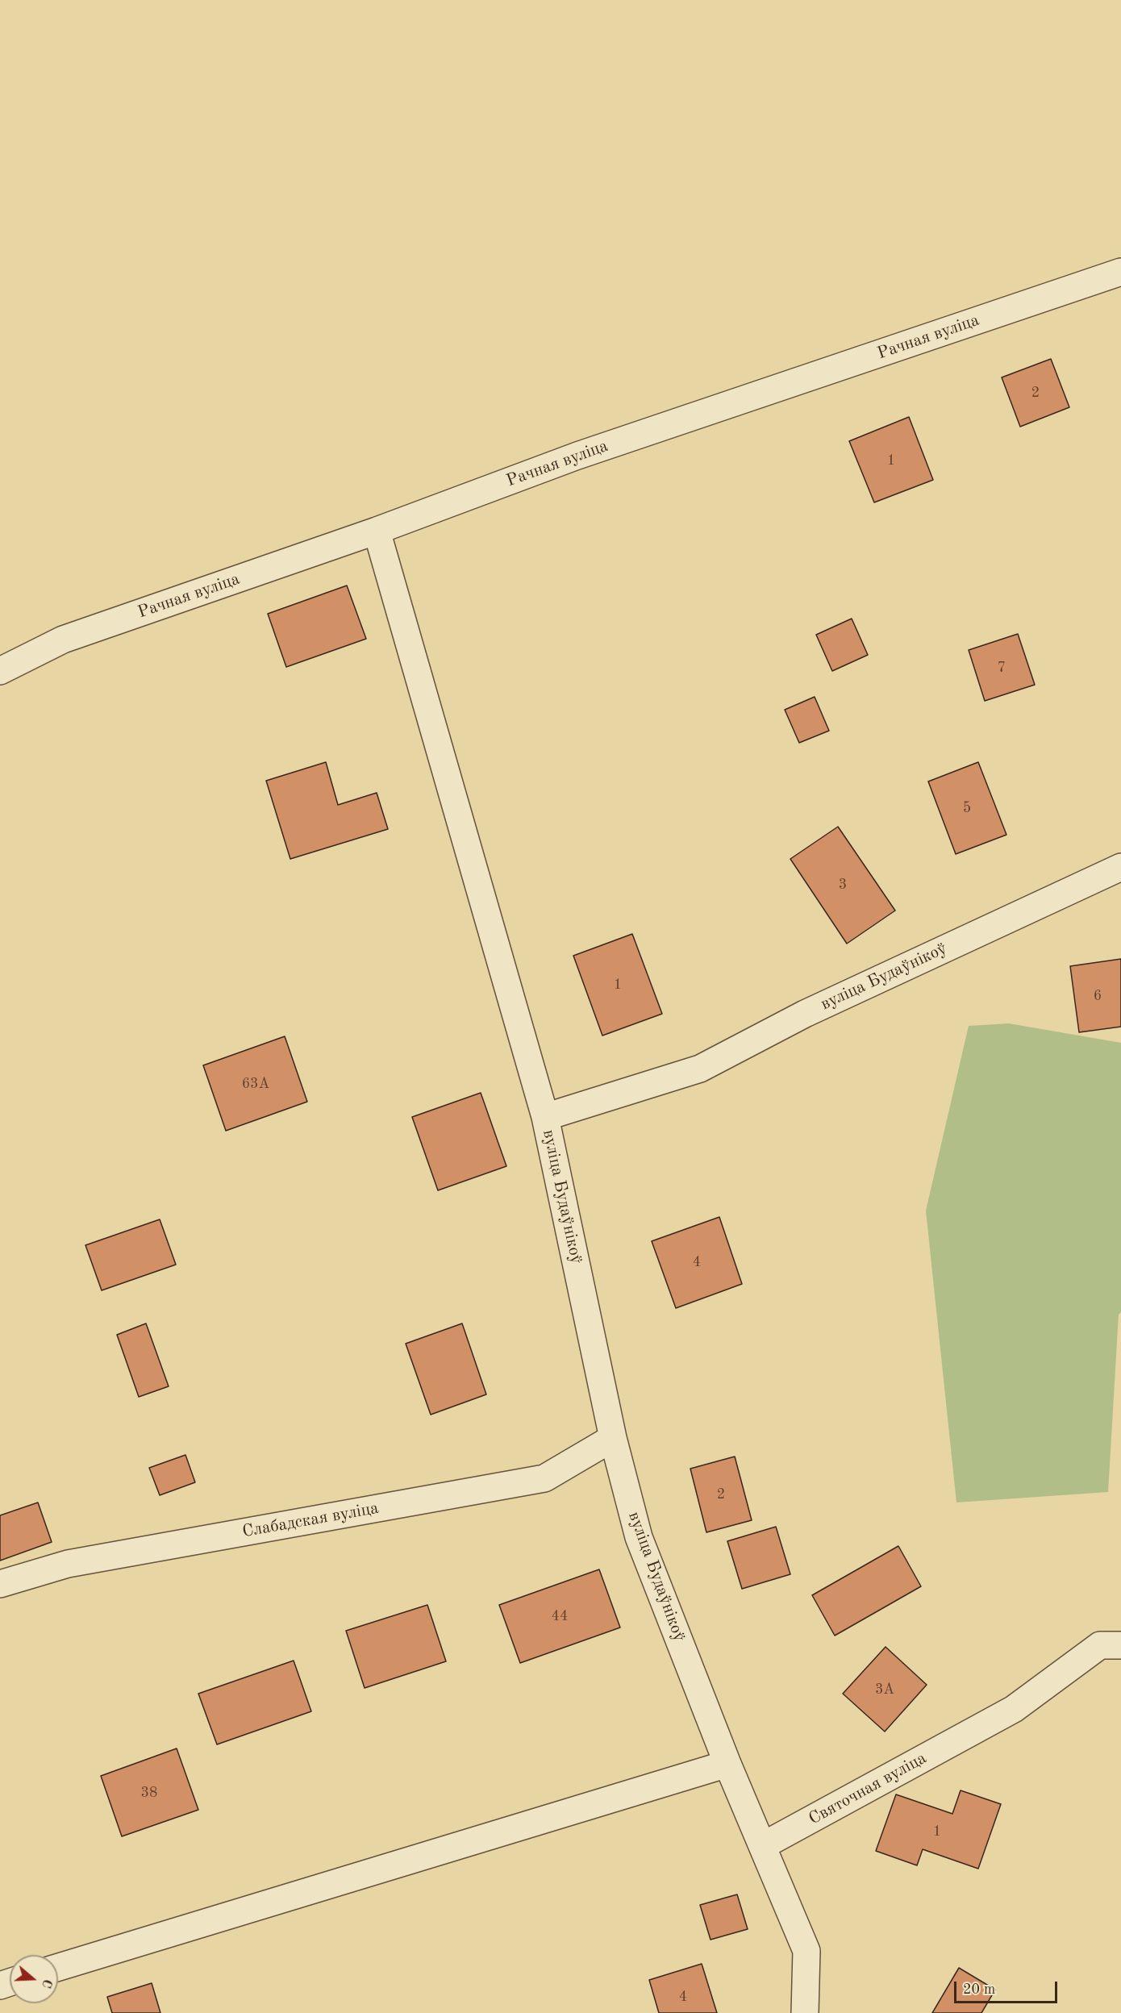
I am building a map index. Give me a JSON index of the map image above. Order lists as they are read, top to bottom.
{
  "streets": {
    "street": [
      "Рачная вуліца",
      "вуліца Будаўнікоў",
      "Слабадская вуліца",
      "Святочная вуліца"
    ]
  },
  "crossings": [
    ["вуліца Будаўнікоў", "Слабадская вуліца"],
    ["вуліца Будаўнікоў", "Святочная вуліца"]
  ],
  "house_numbers": [
    "2",
    "1",
    "7",
    "5",
    "3",
    "1",
    "6",
    "63А",
    "4",
    "2",
    "44",
    "3А",
    "38",
    "1",
    "4"
  ],
  "scale_bar": "20 m",
  "north": "right"
}
